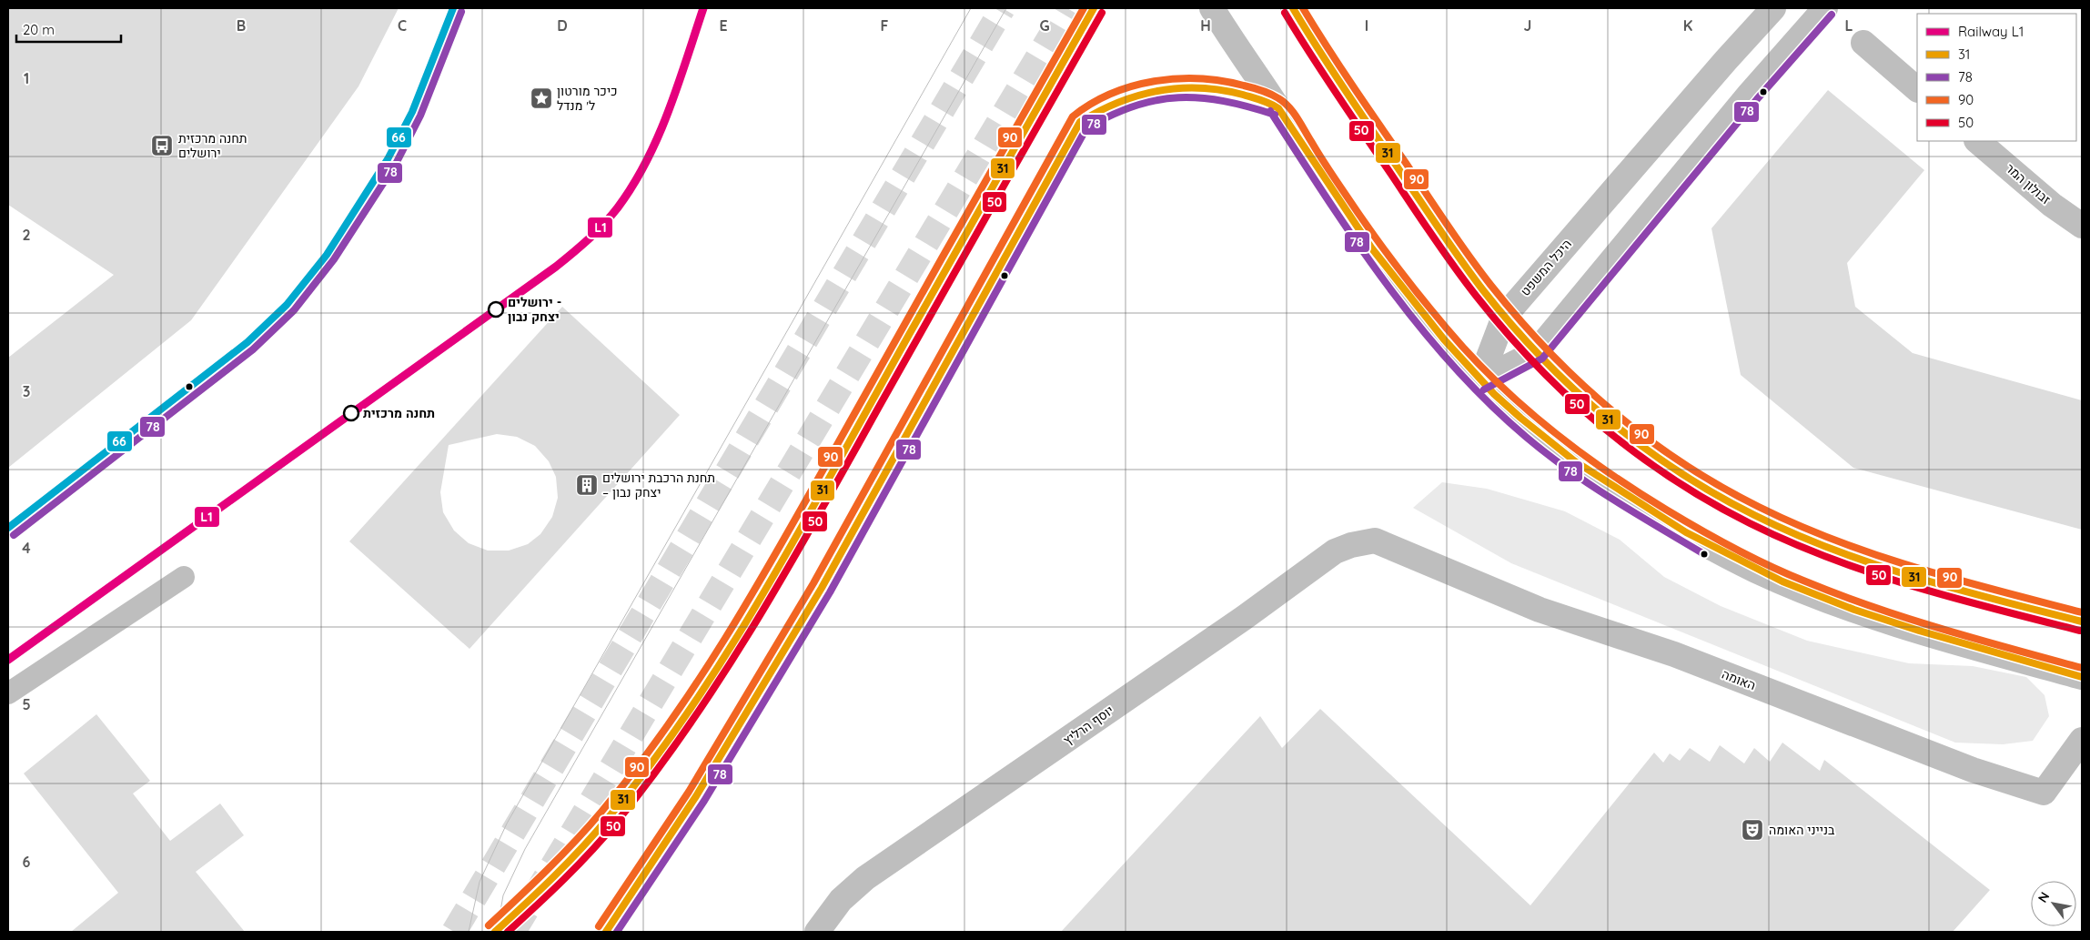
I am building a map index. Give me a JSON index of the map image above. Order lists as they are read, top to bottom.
{
  "streets": {
    "street": [
      "זבולון המר",
      "היכל המשפט",
      "האומה",
      "יוסף הרליץ"
    ]
  },
  "crossings": [
    ["האומה", "יוסף הרליץ"]
  ],
  "places": {
    "place": ["כיכר מורטון ל' מנדל"],
    "bus stop": ["תחנה מרכזית ירושלים"],
    "other": ["ירושלים - יצחק נבון", "תחנה מרכזית"],
    "building": ["תחנת הרכבת ירושלים – יצחק נבון"],
    "theatre": ["בנייני האומה"]
  },
  "lines": [
    "rail line L1",
    "transit line 31",
    "transit line 90",
    "transit line 66",
    "transit line 78",
    "transit line 50"
  ],
  "legend": [
    "Railway L1",
    "31",
    "78",
    "90",
    "50"
  ],
  "scale_bar": "20 m",
  "north": "top left",
  "grid": {
    "columns": [
      "B",
      "C",
      "D",
      "E",
      "F",
      "G",
      "H",
      "I",
      "J",
      "K",
      "L"
    ],
    "rows": [
      "1",
      "2",
      "3",
      "4",
      "5",
      "6"
    ]
  }
}
